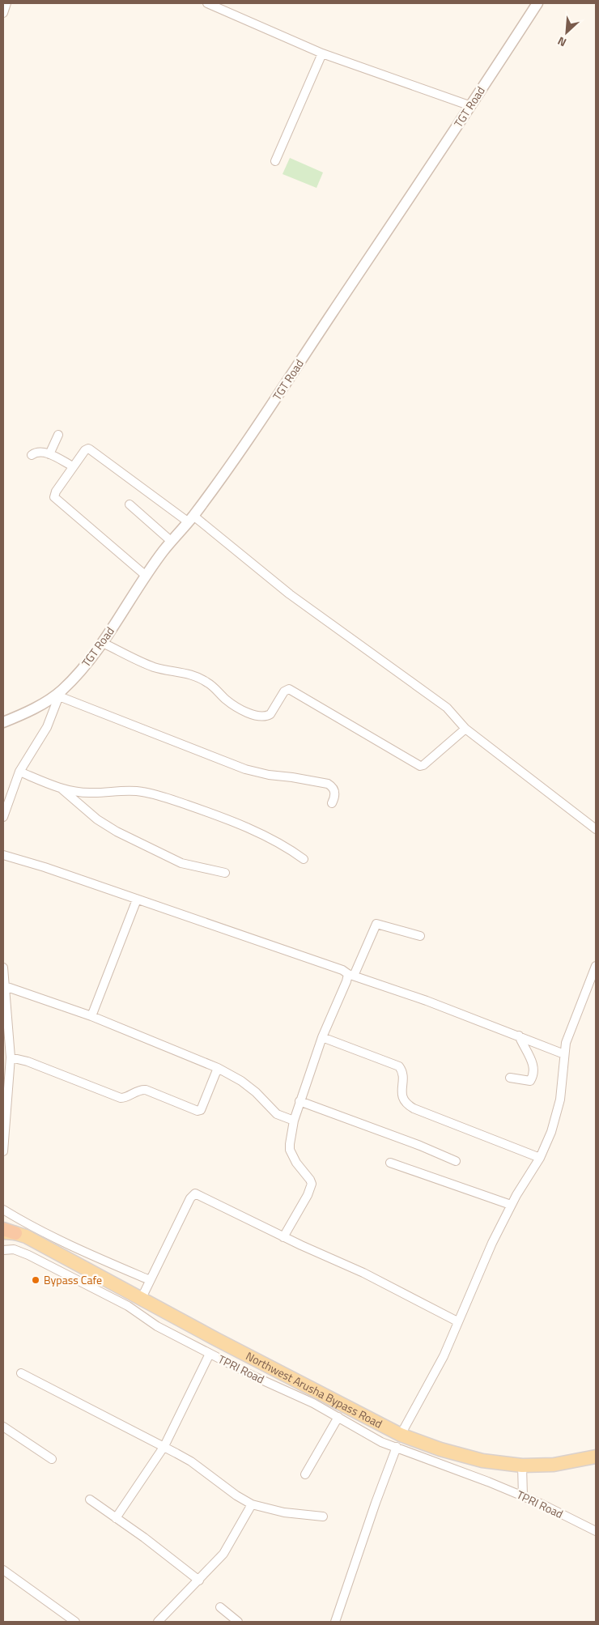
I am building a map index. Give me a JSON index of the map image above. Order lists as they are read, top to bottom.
{
  "streets": {
    "main road": ["Northwest Arusha Bypass Road"],
    "street": ["TGT Road", "TPRI Road"]
  },
  "crossings": [
    ["TPRI Road", "Northwest Arusha Bypass Road"]
  ],
  "places": ["Bypass Cafe"],
  "north": "bottom left"
}
